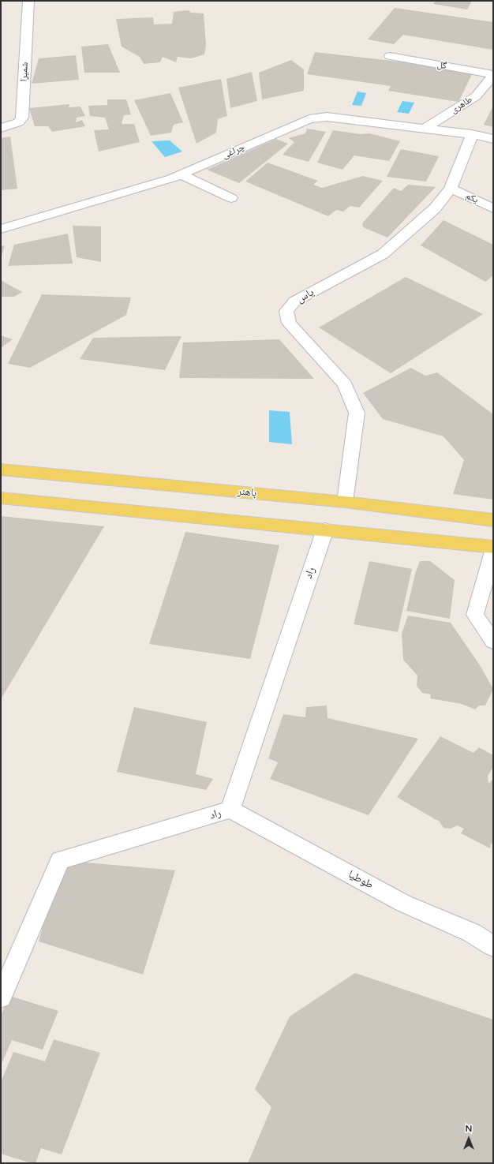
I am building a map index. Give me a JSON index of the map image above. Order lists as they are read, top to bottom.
{
  "streets": {
    "main road": ["باهنر"],
    "street": [
      "گل",
      "شمیرا",
      "طاهری",
      "چراغی",
      "یکم",
      "یاس",
      "راد",
      "طوطیا"
    ]
  },
  "crossings": [
    ["گل", "طاهری"],
    ["طاهری", "چراغی"],
    ["چراغی", "یاس"],
    ["یکم", "یاس"],
    ["یاس", "باهنر"],
    ["راد", "طوطیا"]
  ],
  "north": "top"
}
